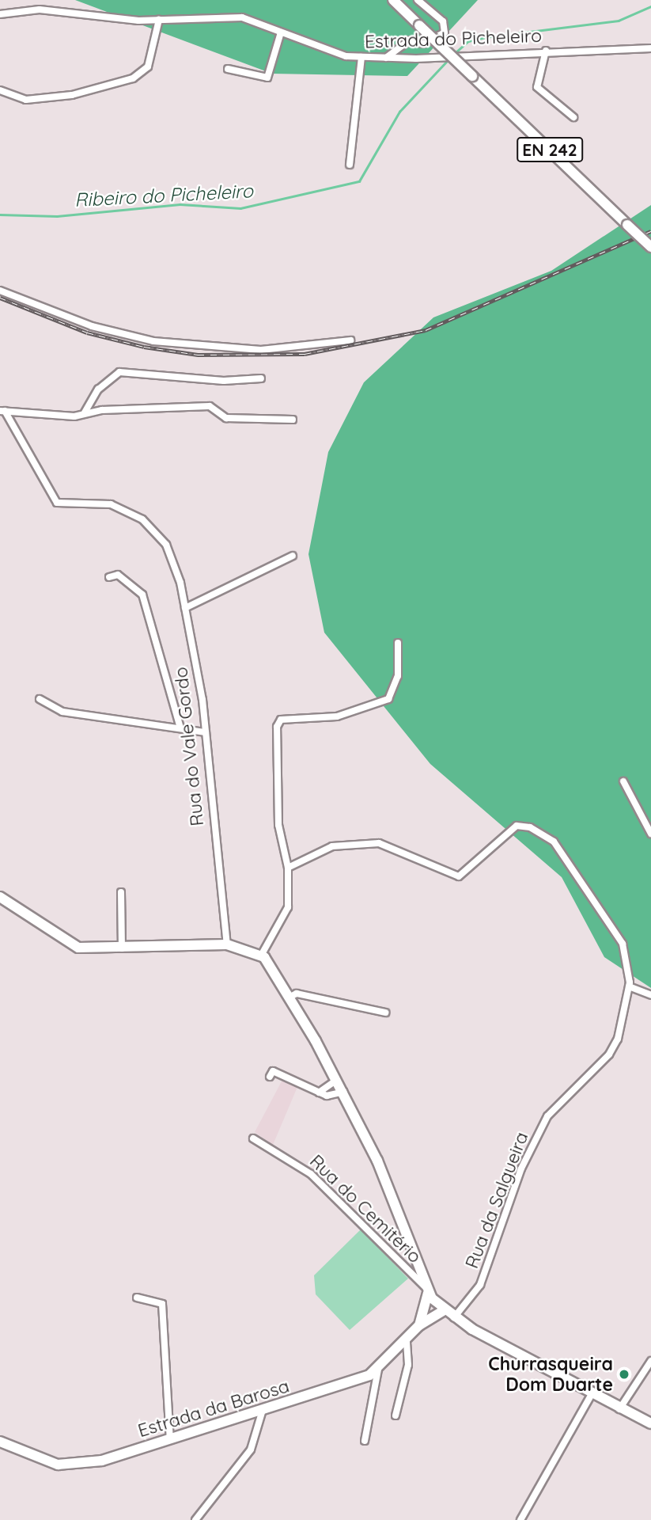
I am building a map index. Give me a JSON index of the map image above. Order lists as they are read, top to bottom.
{
  "streets": {
    "main road": ["EN 242", "Estrada da Barosa"],
    "street": [
      "Estrada do Picheleiro",
      "Rua do Vale Gordo",
      "Rua da Salgueira",
      "Rua do Cemitério"
    ]
  },
  "crossings": [
    ["Rua do Cemitério", "Estrada da Barosa"]
  ],
  "water": ["Ribeiro do Picheleiro"],
  "places": ["Churrasqueira Dom Duarte"]
}
